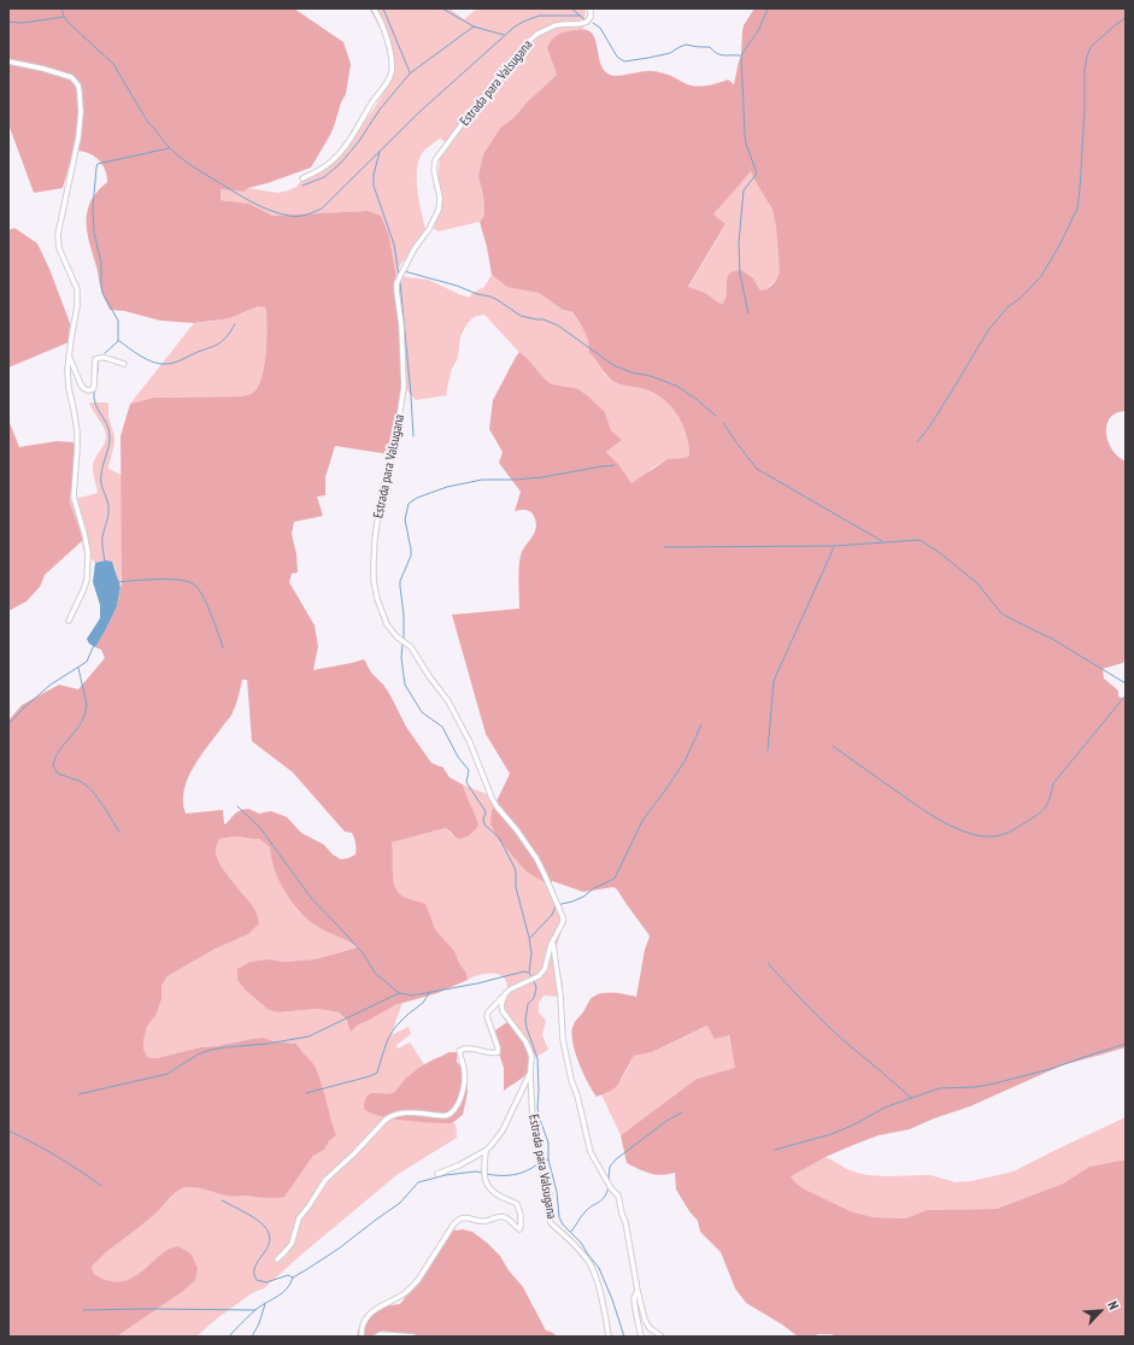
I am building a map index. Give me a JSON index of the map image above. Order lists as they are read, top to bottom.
{
  "streets": {
    "street": ["Estrada para Valsugana"]
  },
  "north": "top right"
}
